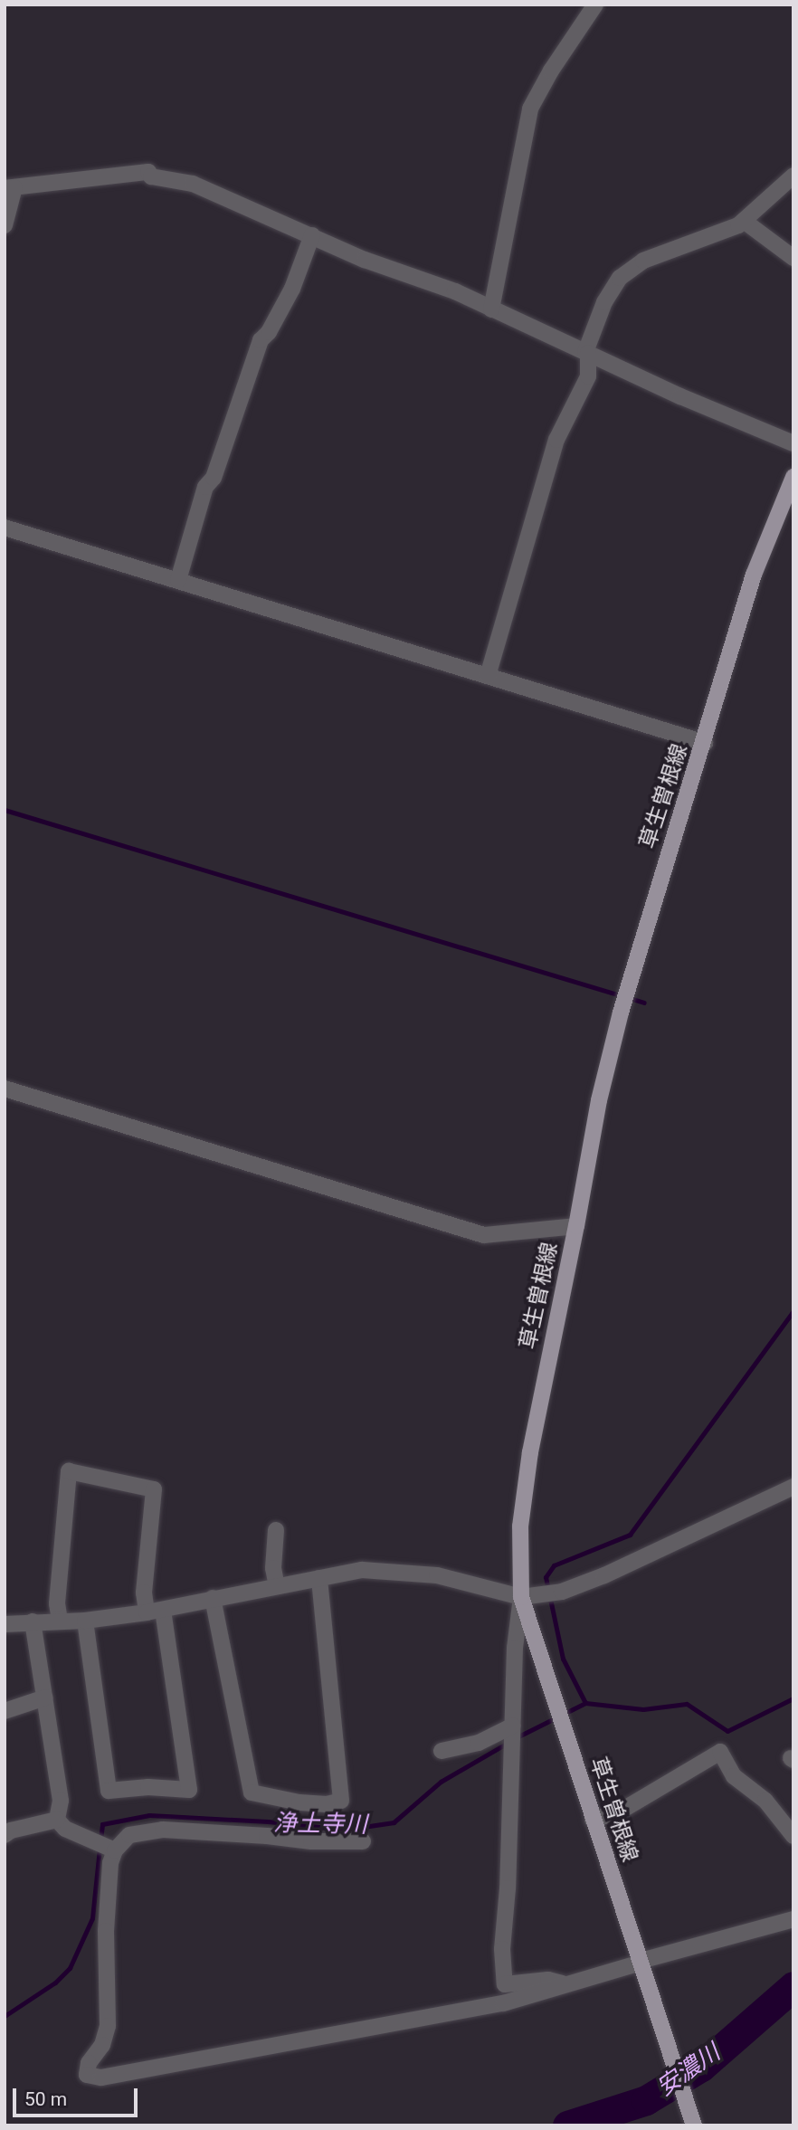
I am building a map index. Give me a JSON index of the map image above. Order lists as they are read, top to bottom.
{
  "streets": {
    "main road": ["草生曽根線"]
  },
  "water": ["浄土寺川", "安濃川"],
  "scale_bar": "50 m"
}
